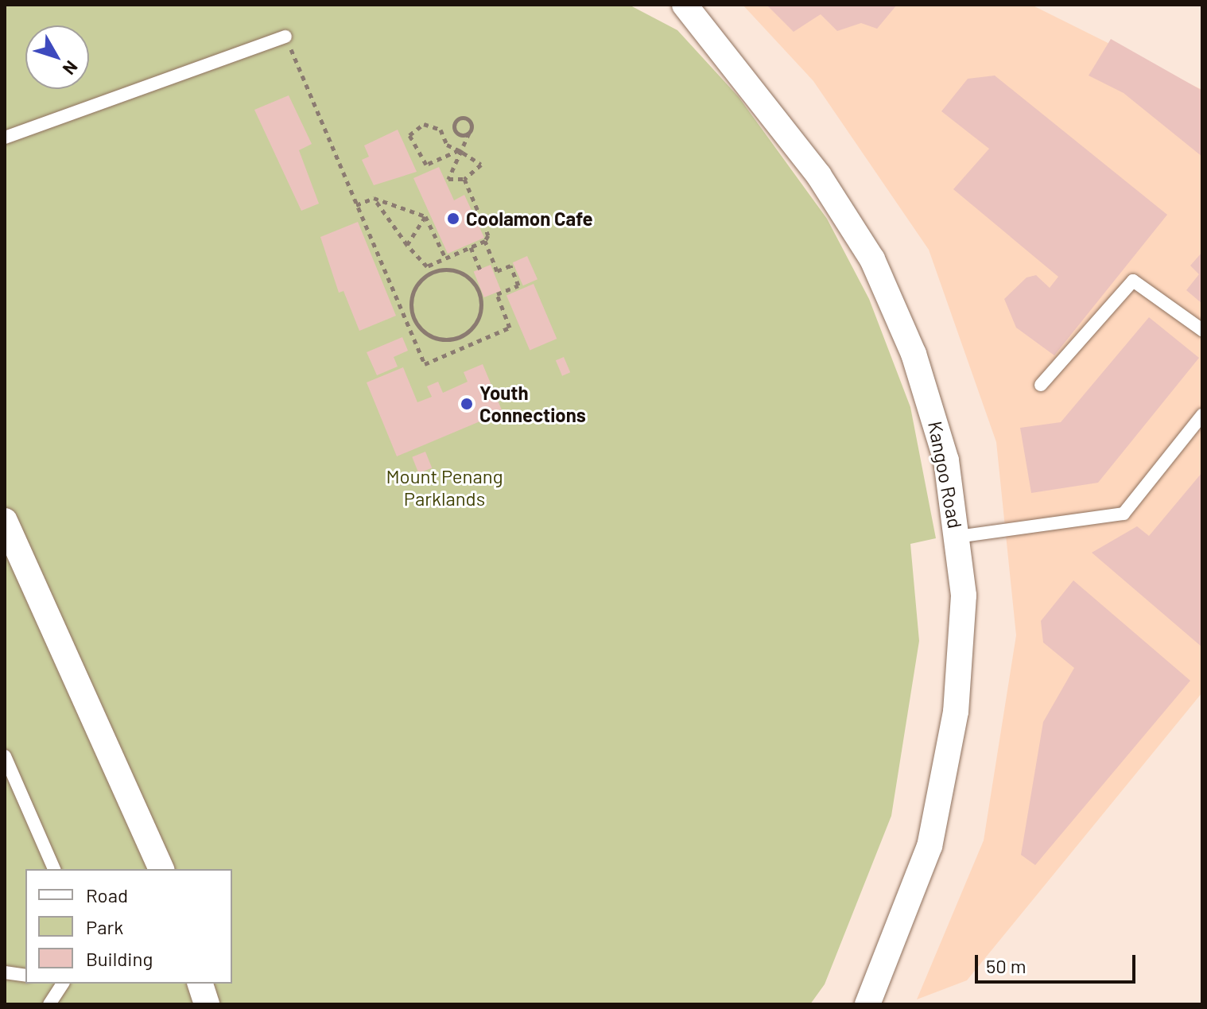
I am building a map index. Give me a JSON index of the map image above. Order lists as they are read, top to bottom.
{
  "streets": {
    "street": ["Kangoo Road"]
  },
  "parks": ["Mount Penang Parklands"],
  "places": ["Coolamon Cafe", "Youth Connections"],
  "legend": ["Road", "Park", "Building"],
  "scale_bar": "50 m",
  "north": "bottom right"
}
